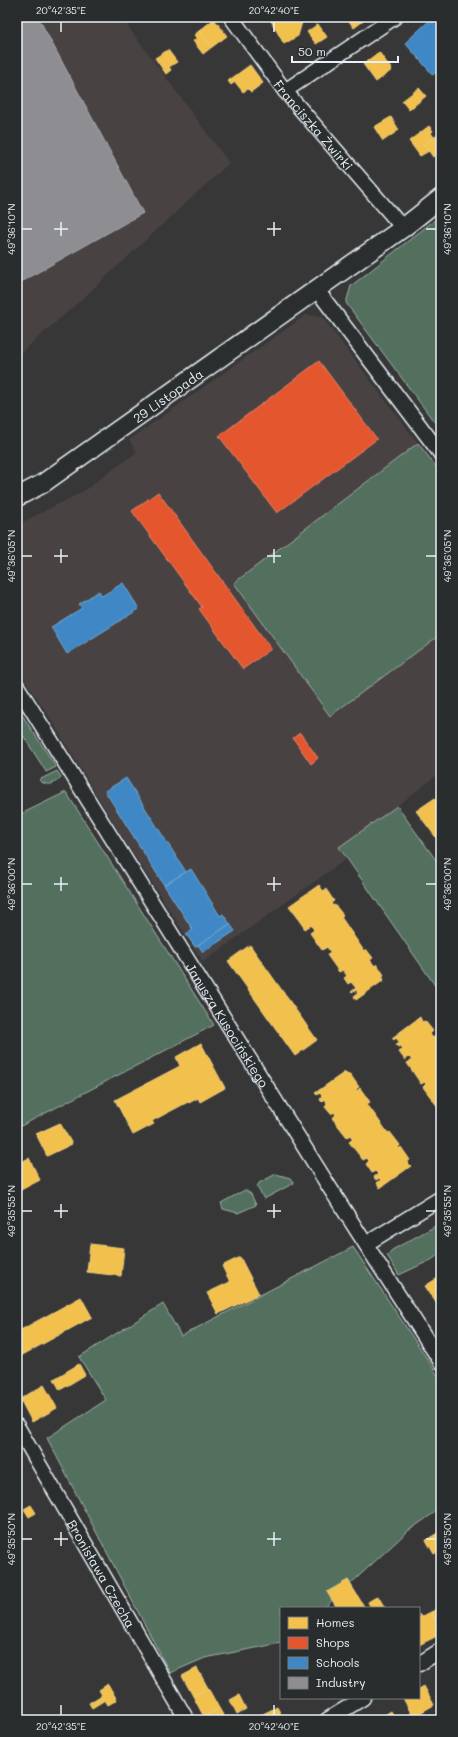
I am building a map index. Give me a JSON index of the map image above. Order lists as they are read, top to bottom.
{
  "streets": {
    "street": [
      "Franciszka Żwirki",
      "29 Listopada",
      "Janusza Kusocińskiego",
      "Bronisława Czecha"
    ]
  },
  "crossings": [
    ["Franciszka Żwirki", "29 Listopada"]
  ],
  "legend": [
    "Homes",
    "Shops",
    "Schools",
    "Industry"
  ],
  "scale_bar": "50 m",
  "coordinates": [
    "20°42'35\"E",
    "20°42'40\"E",
    "49°36'10\"N",
    "49°36'05\"N",
    "49°36'00\"N",
    "49°35'55\"N",
    "49°35'50\"N"
  ]
}
